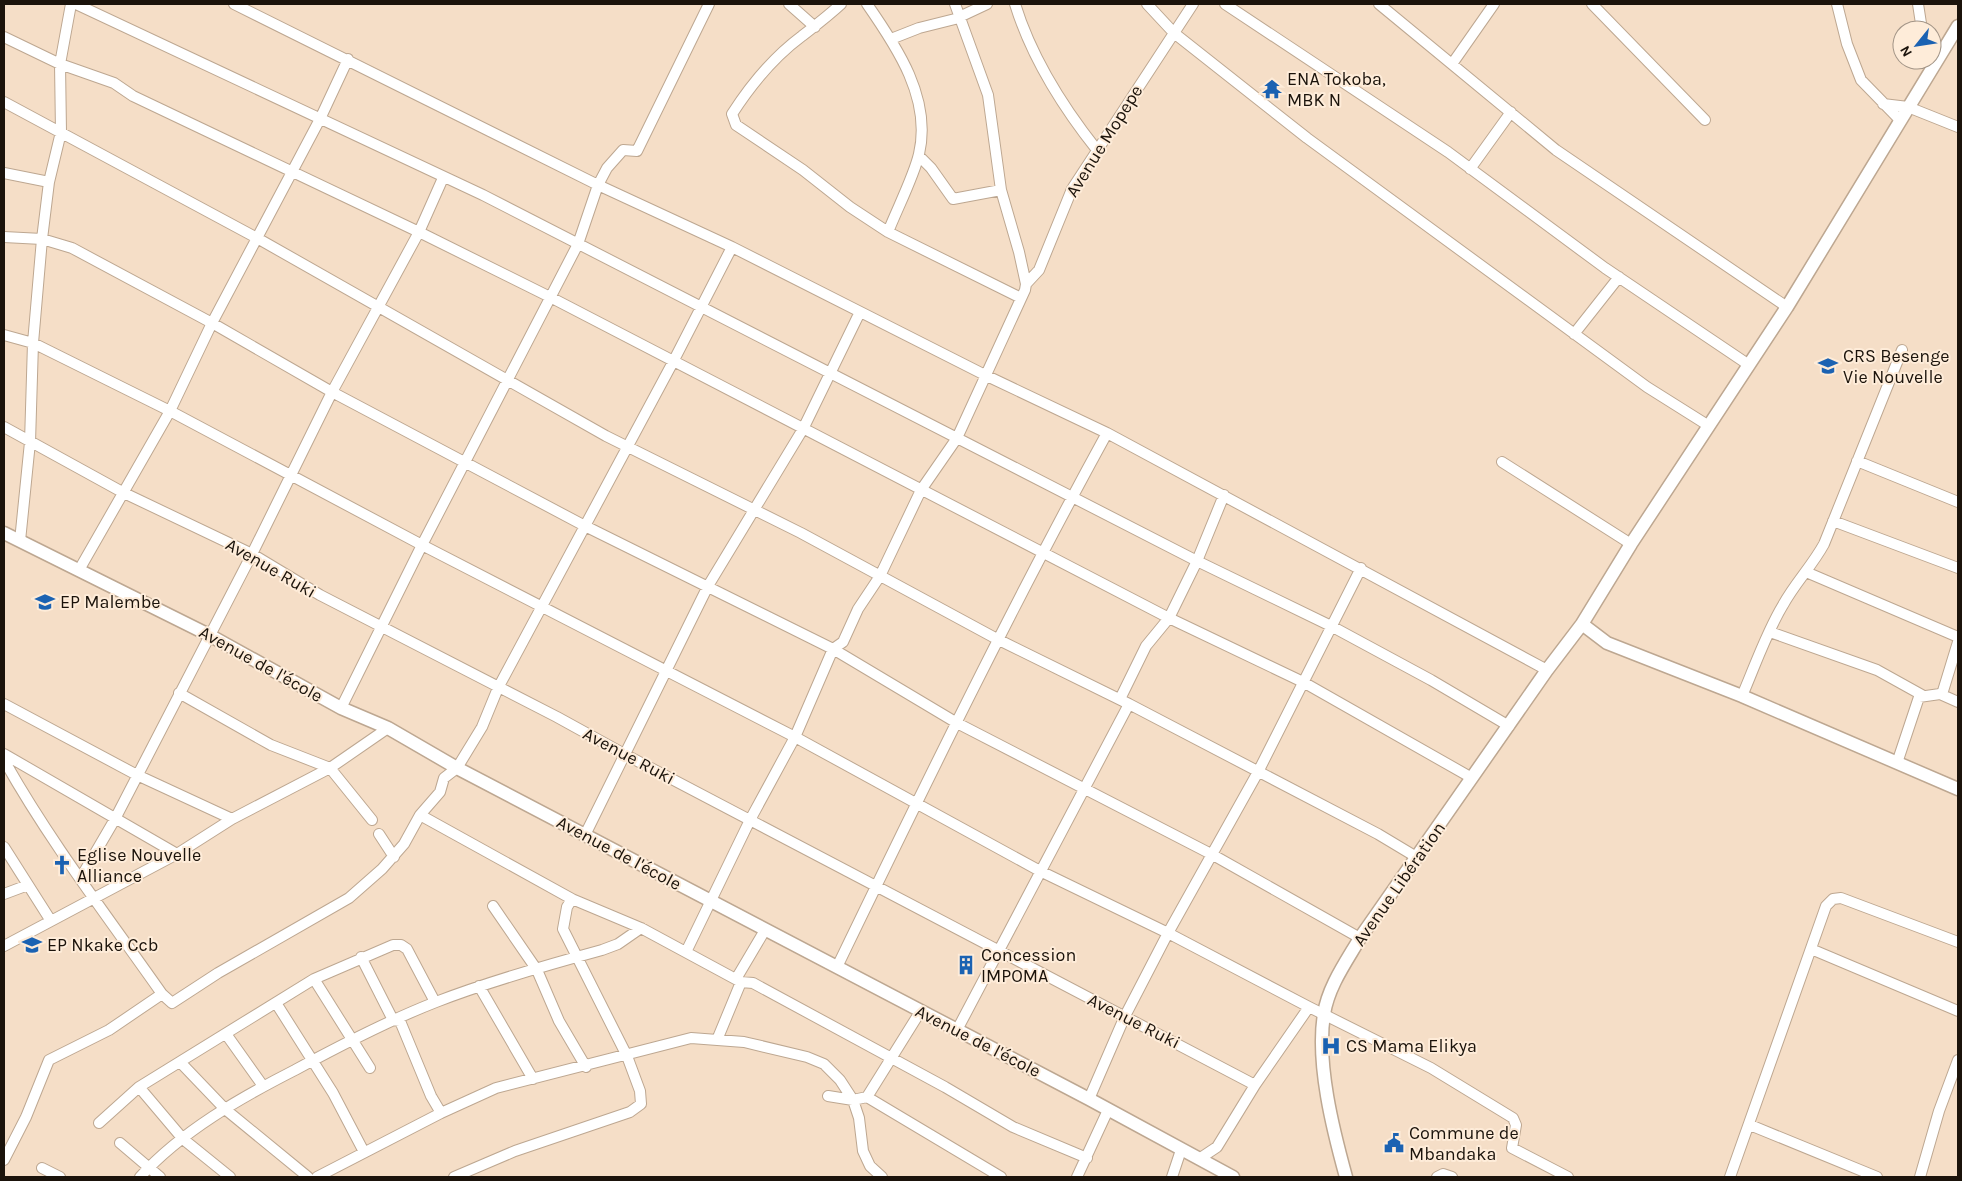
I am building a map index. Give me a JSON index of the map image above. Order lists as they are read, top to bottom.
{
  "streets": {
    "street": [
      "Avenue Mopepe",
      "Avenue Ruki",
      "Avenue de l'école",
      "Avenue Libération"
    ]
  },
  "crossings": [
    ["Avenue Mopepe", "Avenue Ruki"],
    ["Avenue Mopepe", "Avenue de l'école"]
  ],
  "places": {
    "temple": ["ENA Tokoba, MBK N"],
    "school or university": ["CRS Besenge Vie Nouvelle", "EP Malembe", "EP Nkake Ccb"],
    "church": ["Eglise Nouvelle Alliance"],
    "building": ["Concession IMPOMA"],
    "hospital": ["CS Mama Elikya"],
    "public building": ["Commune de Mbandaka"]
  },
  "north": "bottom left"
}
